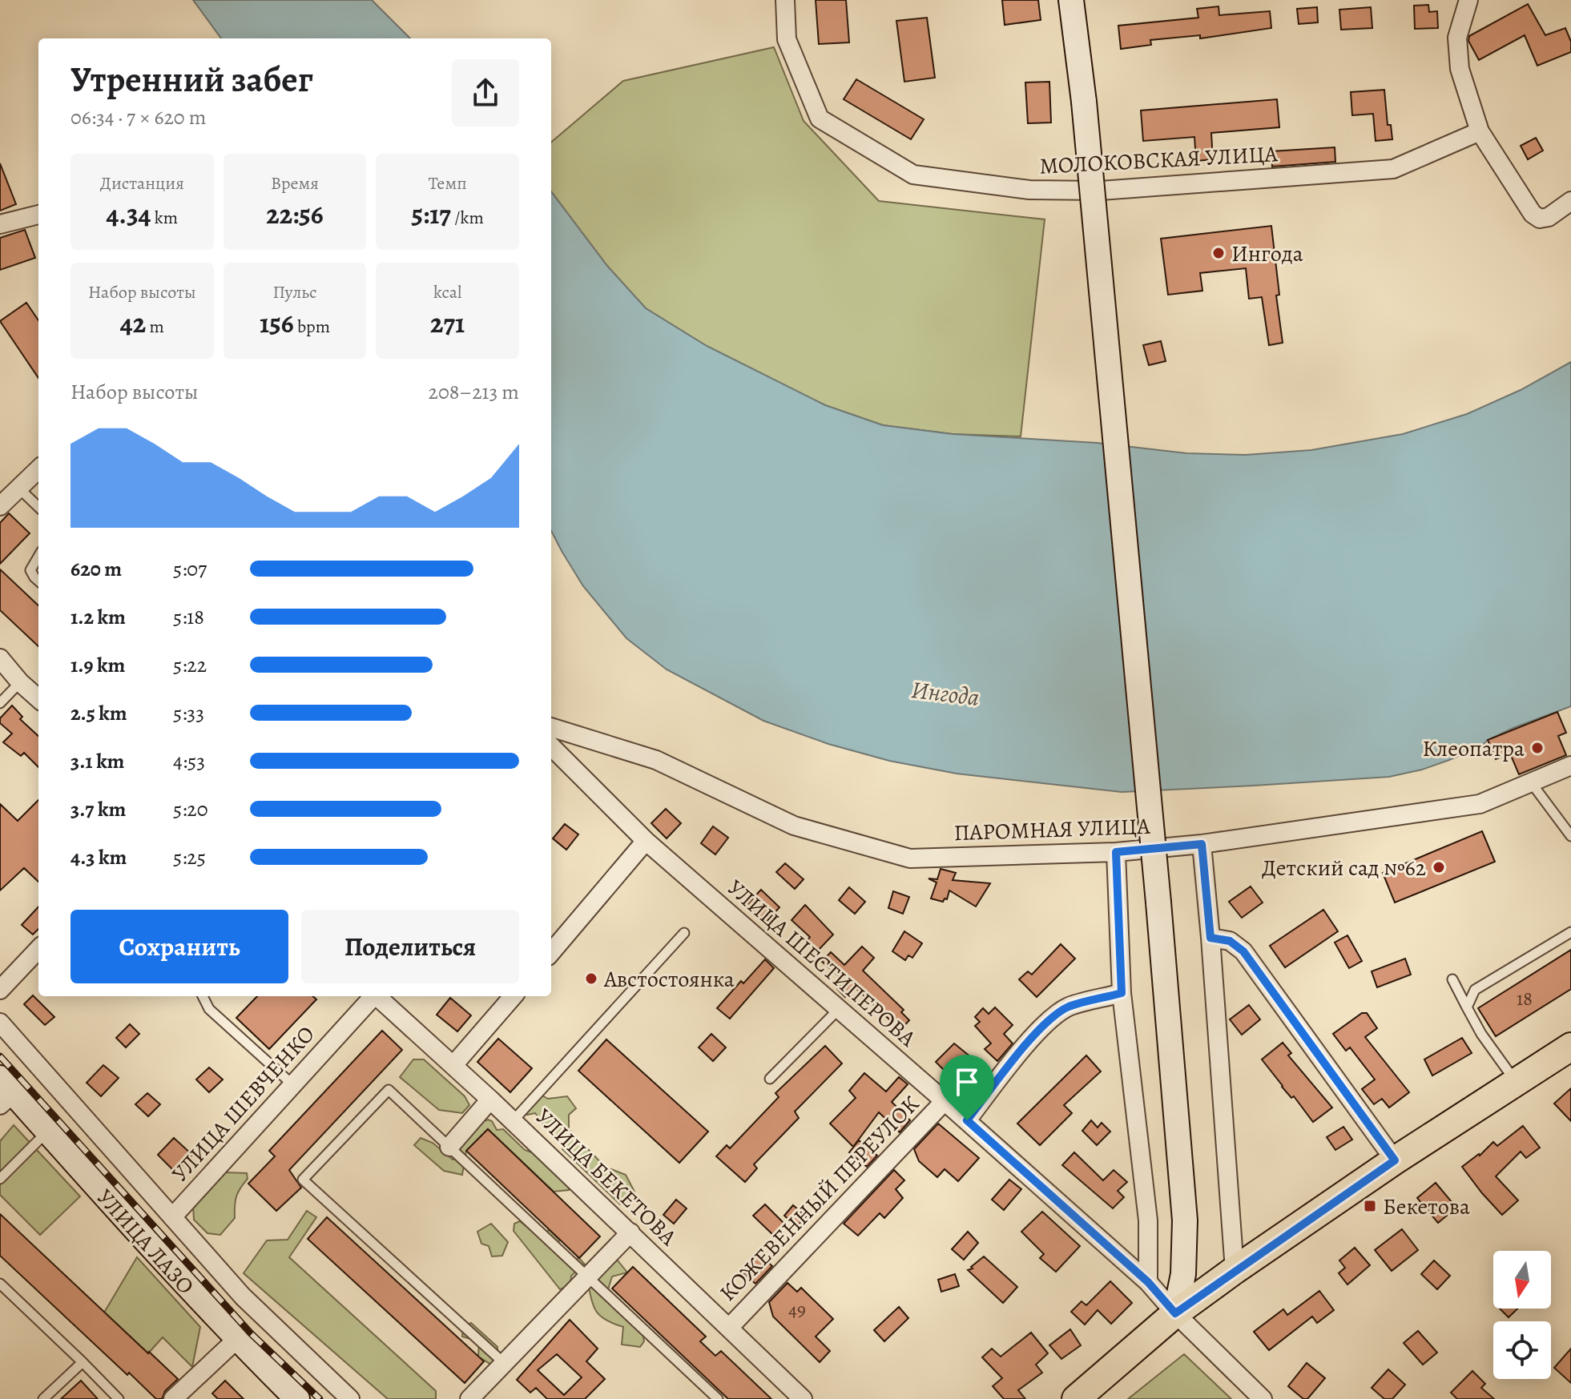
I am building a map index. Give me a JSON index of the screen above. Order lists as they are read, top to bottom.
{
  "streets": {
    "street": [
      "МОЛОКОВСКАЯ УЛИЦА",
      "ПАРОМНАЯ УЛИЦА",
      "УЛИЦА ШЕСТИПЕРОВА",
      "УЛИЦА ШЕВЧЕНКО",
      "УЛИЦА БЕКЕТОВА",
      "КОЖЕВЕННЫЙ ПЕРЕУЛОК",
      "УЛИЦА ЛАЗО"
    ]
  },
  "crossings": [
    ["УЛИЦА ШЕСТИПЕРОВА", "КОЖЕВЕННЫЙ ПЕРЕУЛОК"],
    ["УЛИЦА БЕКЕТОВА", "КОЖЕВЕННЫЙ ПЕРЕУЛОК"]
  ],
  "water": ["Ингода"],
  "places": {
    "other": [
      "Ингода",
      "Клеопатра",
      "Детский сад №62",
      "Австостоянка"
    ],
    "transit": ["Бекетова"]
  },
  "house_numbers": ["18", "49"],
  "north": "bottom",
  "page": {
    "heading": ["Утренний забег", "06:34 · 7 × 620 m"],
    "stats": [
      ["Дистанция", "4.34 km"],
      ["Время", "22:56"],
      ["Темп", "5:17 /km"],
      ["Набор высоты", "42 m"],
      ["Пульс", "156 bpm"],
      ["kcal", "271"]
    ],
    "chart": ["Набор высоты", "208–213 m"],
    "list": [
      {
        "name": "620 m",
        "note": "5:07"
      },
      {
        "name": "1.2 km",
        "note": "5:18"
      },
      {
        "name": "1.9 km",
        "note": "5:22"
      },
      {
        "name": "2.5 km",
        "note": "5:33"
      },
      {
        "name": "3.1 km",
        "note": "4:53"
      },
      {
        "name": "3.7 km",
        "note": "5:20"
      },
      {
        "name": "4.3 km",
        "note": "5:25"
      }
    ],
    "buttons": ["Сохранить", "Поделиться"]
  }
}
